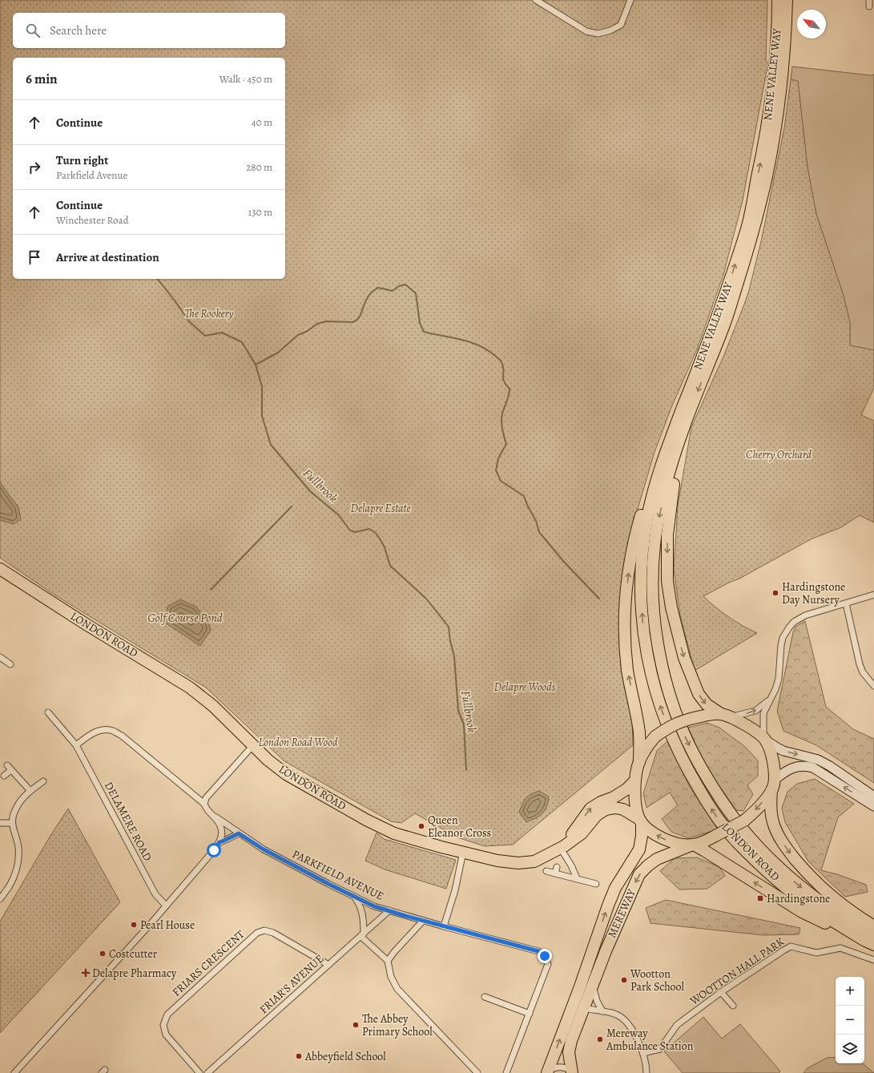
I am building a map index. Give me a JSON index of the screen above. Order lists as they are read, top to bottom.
{
  "streets": {
    "highway": ["NENE VALLEY WAY", "LONDON ROAD", "MEREWAY"],
    "street": [
      "DELAMERE ROAD",
      "PARKFIELD AVENUE",
      "FRIARS CRESCENT",
      "WOOTTON HALL PARK",
      "FRIAR'S AVENUE"
    ]
  },
  "crossings": [
    ["NENE VALLEY WAY", "LONDON ROAD"],
    ["LONDON ROAD", "MEREWAY"],
    ["PARKFIELD AVENUE", "FRIAR'S AVENUE"],
    ["FRIARS CRESCENT", "FRIAR'S AVENUE"]
  ],
  "water": ["Fullbrook", "Golf Course Pond"],
  "parks": [
    "The Rookery",
    "Cherry Orchard",
    "Delapre Estate",
    "Delapre Woods",
    "London Road Wood"
  ],
  "places": {
    "other": [
      "Hardingstone Day Nursery",
      "Queen Eleanor Cross",
      "Pearl House",
      "Costcutter",
      "Wootton Park School",
      "The Abbey Primary School",
      "Mereway Ambulance Station",
      "Abbeyfield School"
    ],
    "transit": ["Hardingstone"],
    "health": ["Delapre Pharmacy"]
  },
  "north": "top left",
  "page": {
    "search": "Search here",
    "heading": ["6 min", "Walk · 450 m"],
    "list": [
      ["Continue", "40 m"],
      ["Turn right", "Parkfield Avenue", "280 m"],
      ["Continue", "Winchester Road", "130 m"],
      "Arrive at destination"
    ],
    "map_buttons": ["+", "−"]
  }
}
